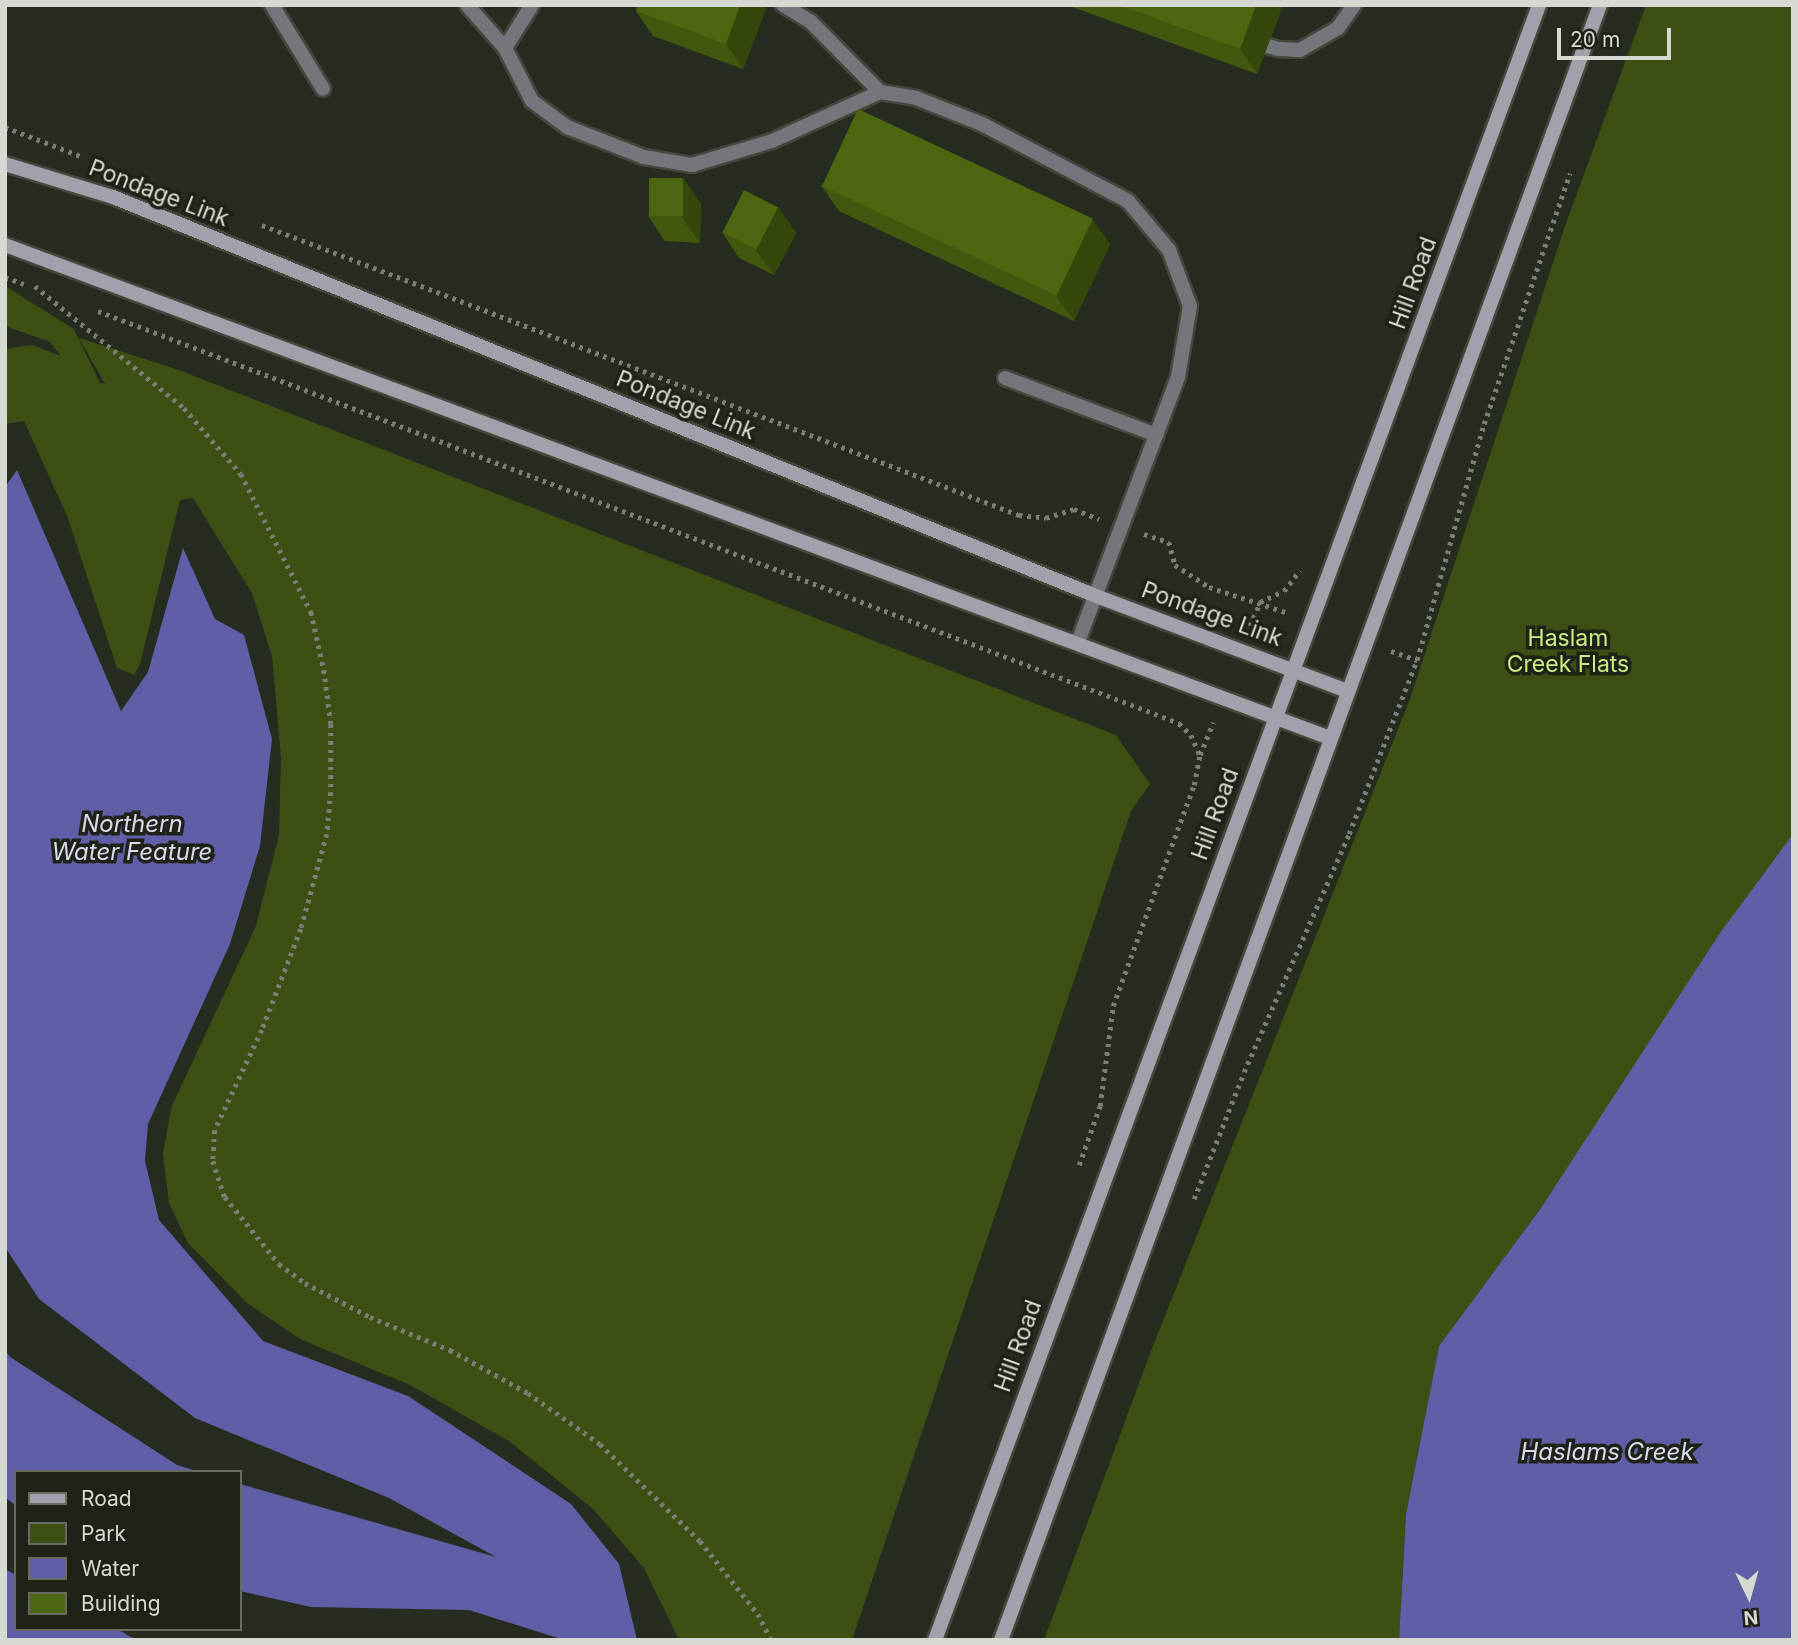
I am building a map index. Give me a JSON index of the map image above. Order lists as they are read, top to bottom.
{
  "streets": {
    "main road": ["Pondage Link", "Hill Road"]
  },
  "crossings": [
    ["Pondage Link", "Hill Road"]
  ],
  "water": ["Northern Water Feature", "Haslams Creek"],
  "parks": ["Haslam Creek Flats"],
  "legend": [
    "Road",
    "Park",
    "Water",
    "Building"
  ],
  "scale_bar": "20 m",
  "north": "bottom"
}
